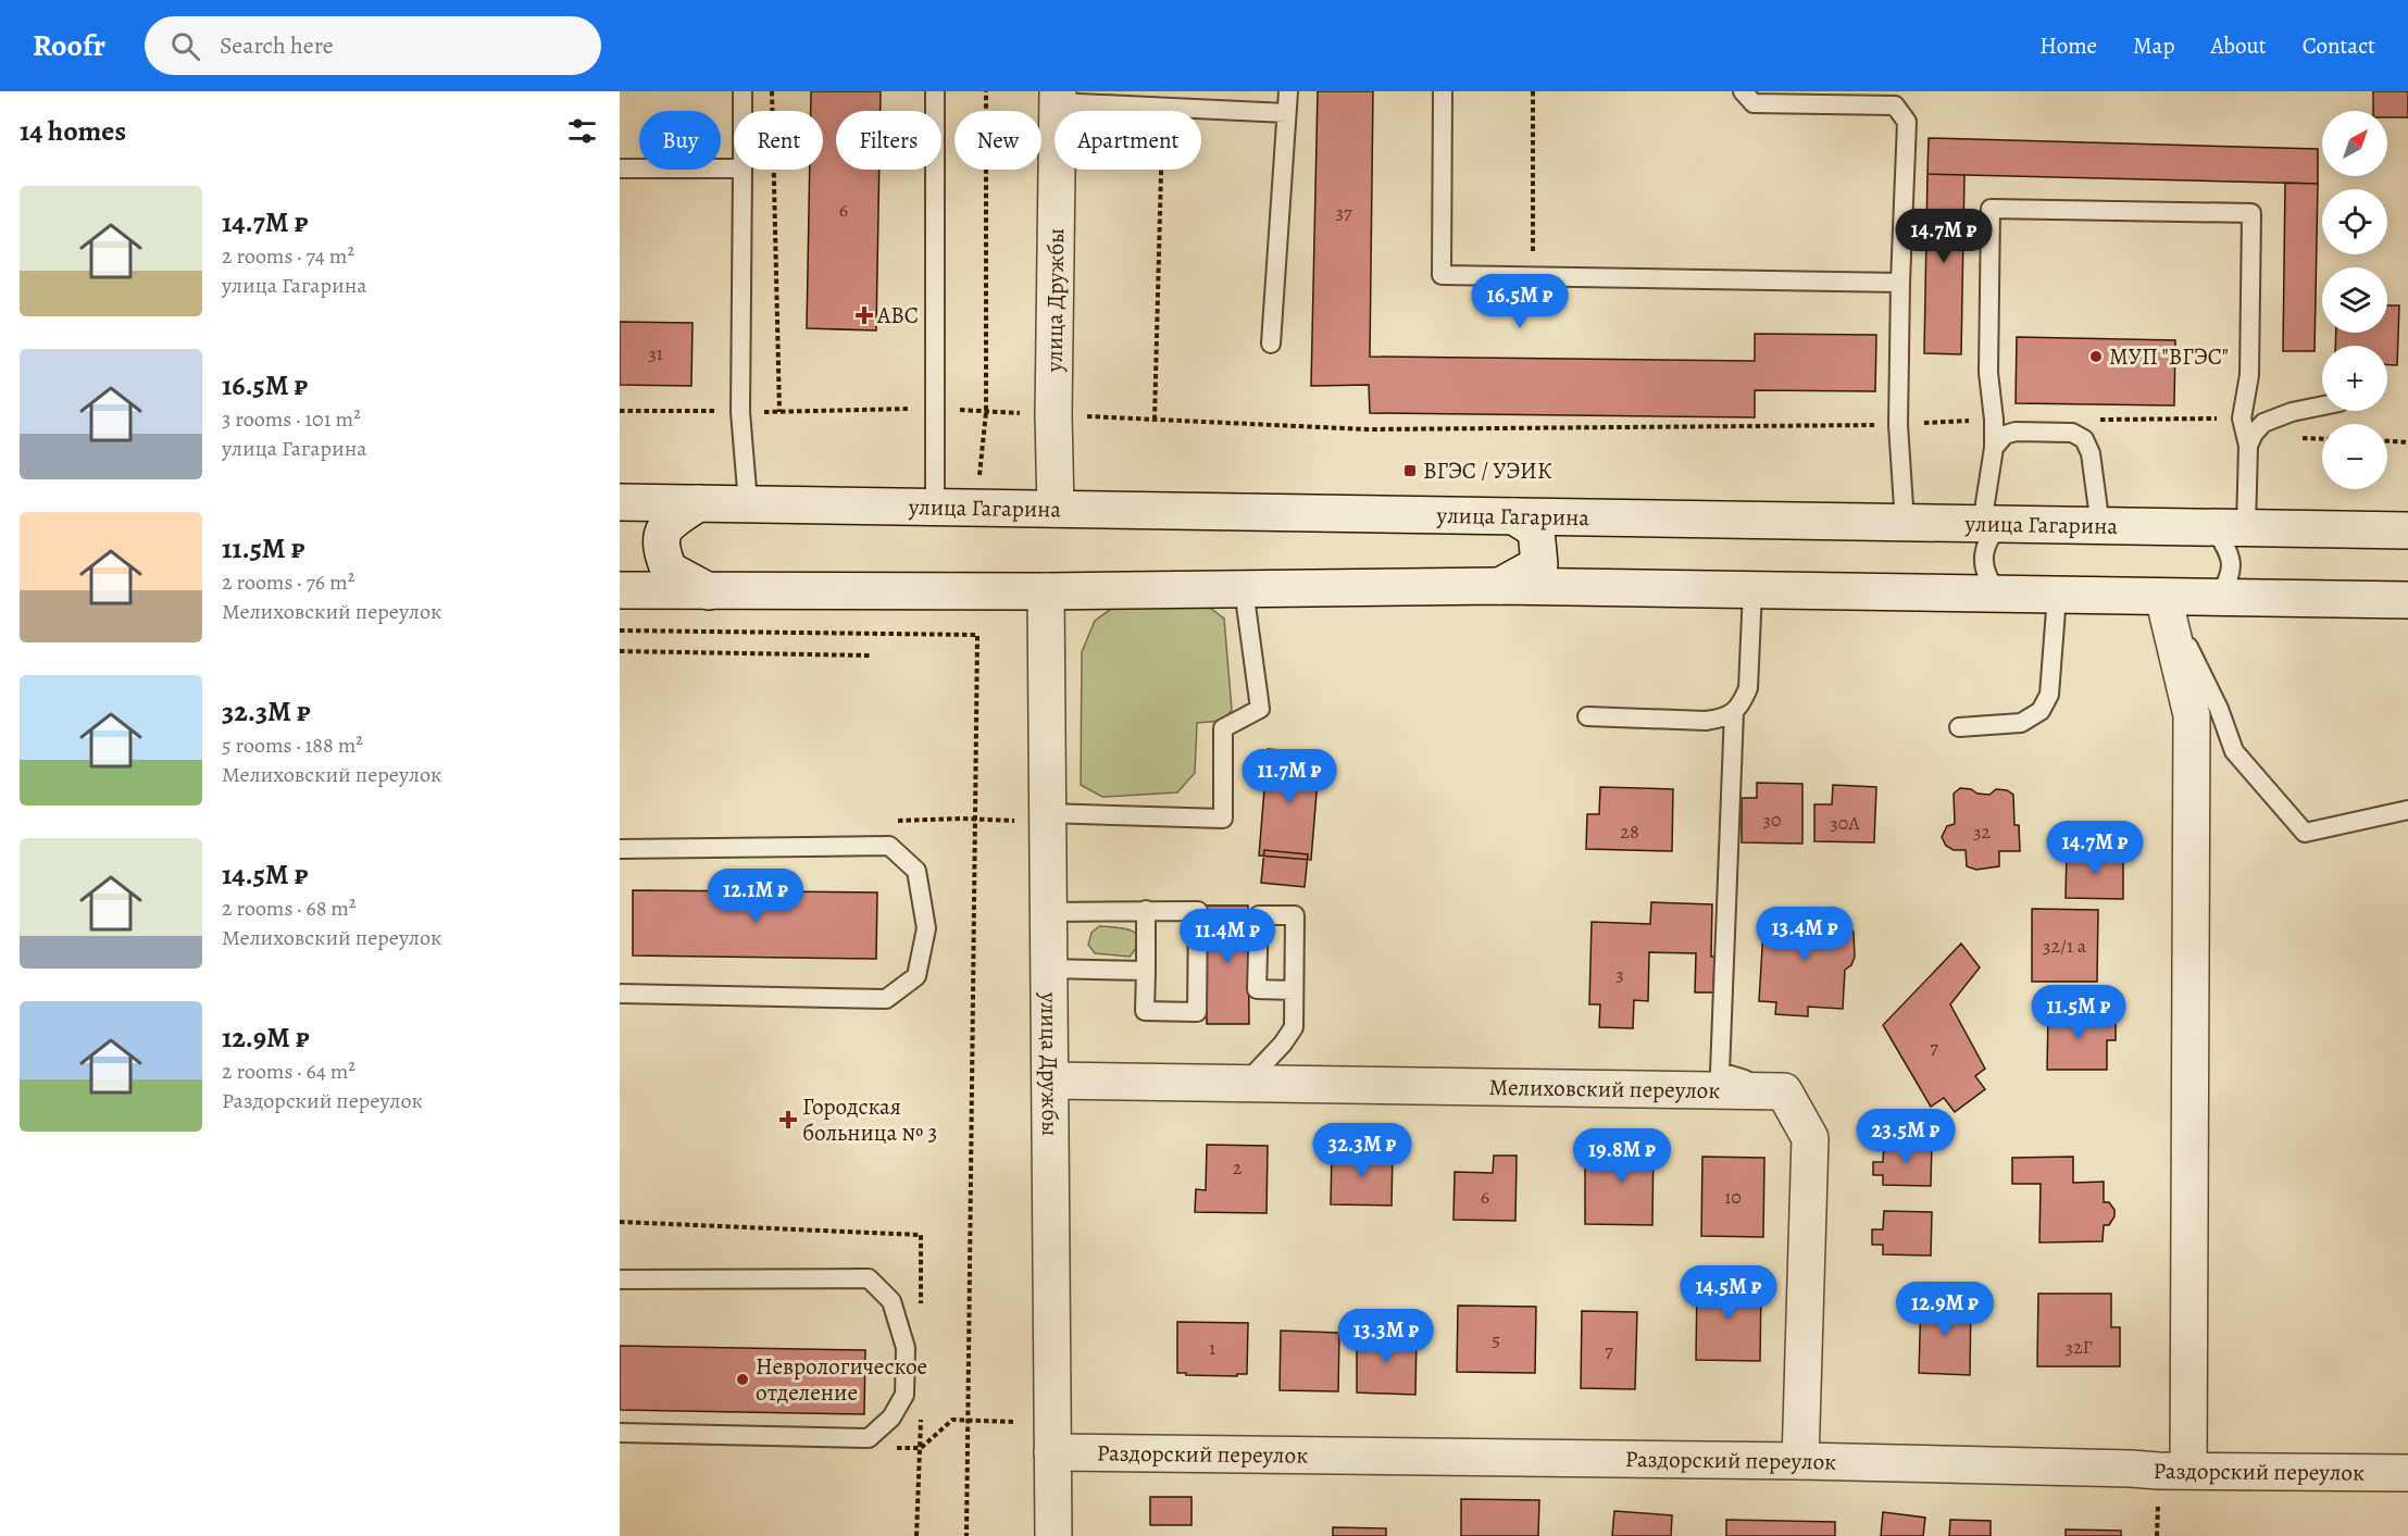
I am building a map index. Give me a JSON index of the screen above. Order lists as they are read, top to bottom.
{
  "streets": {
    "street": [
      "улица Дружбы",
      "улица Гагарина",
      "Мелиховский переулок",
      "Раздорский переулок"
    ]
  },
  "crossings": [
    ["улица Дружбы", "улица Гагарина"],
    ["улица Дружбы", "Мелиховский переулок"],
    ["улица Дружбы", "Раздорский переулок"]
  ],
  "places": {
    "health": ["ABC", "Городская больница № 3"],
    "other": ["МУП \"ВГЭС\"", "Неврологическое отделение"],
    "transit": ["ВГЭС / УЭИК"]
  },
  "house_numbers": [
    "6",
    "37",
    "31",
    "30",
    "30А",
    "28",
    "32",
    "32/1 а",
    "3",
    "7",
    "2",
    "6",
    "10",
    "5",
    "32Г",
    "1",
    "7"
  ],
  "north": "top right",
  "page": {
    "header": "Roofr",
    "search": "Search here",
    "nav": [
      "Home",
      "Map",
      "About",
      "Contact"
    ],
    "heading": "14 homes",
    "map_buttons": ["+", "−"],
    "chip": [
      "Buy",
      "Rent",
      "Filters",
      "New",
      "Apartment"
    ],
    "list": [
      {
        "name": "14.7M ₽",
        "note": "2 rooms · 74 m² · улица Гагарина"
      },
      {
        "name": "16.5M ₽",
        "note": "3 rooms · 101 m² · улица Гагарина"
      },
      {
        "name": "11.5M ₽",
        "note": "2 rooms · 76 m² · Мелиховский переулок"
      },
      {
        "name": "32.3M ₽",
        "note": "5 rooms · 188 m² · Мелиховский переулок"
      },
      {
        "name": "14.5M ₽",
        "note": "2 rooms · 68 m² · Мелиховский переулок"
      },
      {
        "name": "12.9M ₽",
        "note": "2 rooms · 64 m² · Раздорский переулок"
      }
    ],
    "price": [
      "14.7M ₽",
      "16.5M ₽",
      "11.7M ₽",
      "14.7M ₽",
      "12.1M ₽",
      "13.4M ₽",
      "11.4M ₽",
      "11.5M ₽",
      "23.5M ₽",
      "32.3M ₽",
      "19.8M ₽",
      "14.5M ₽",
      "12.9M ₽",
      "13.3M ₽"
    ]
  }
}
